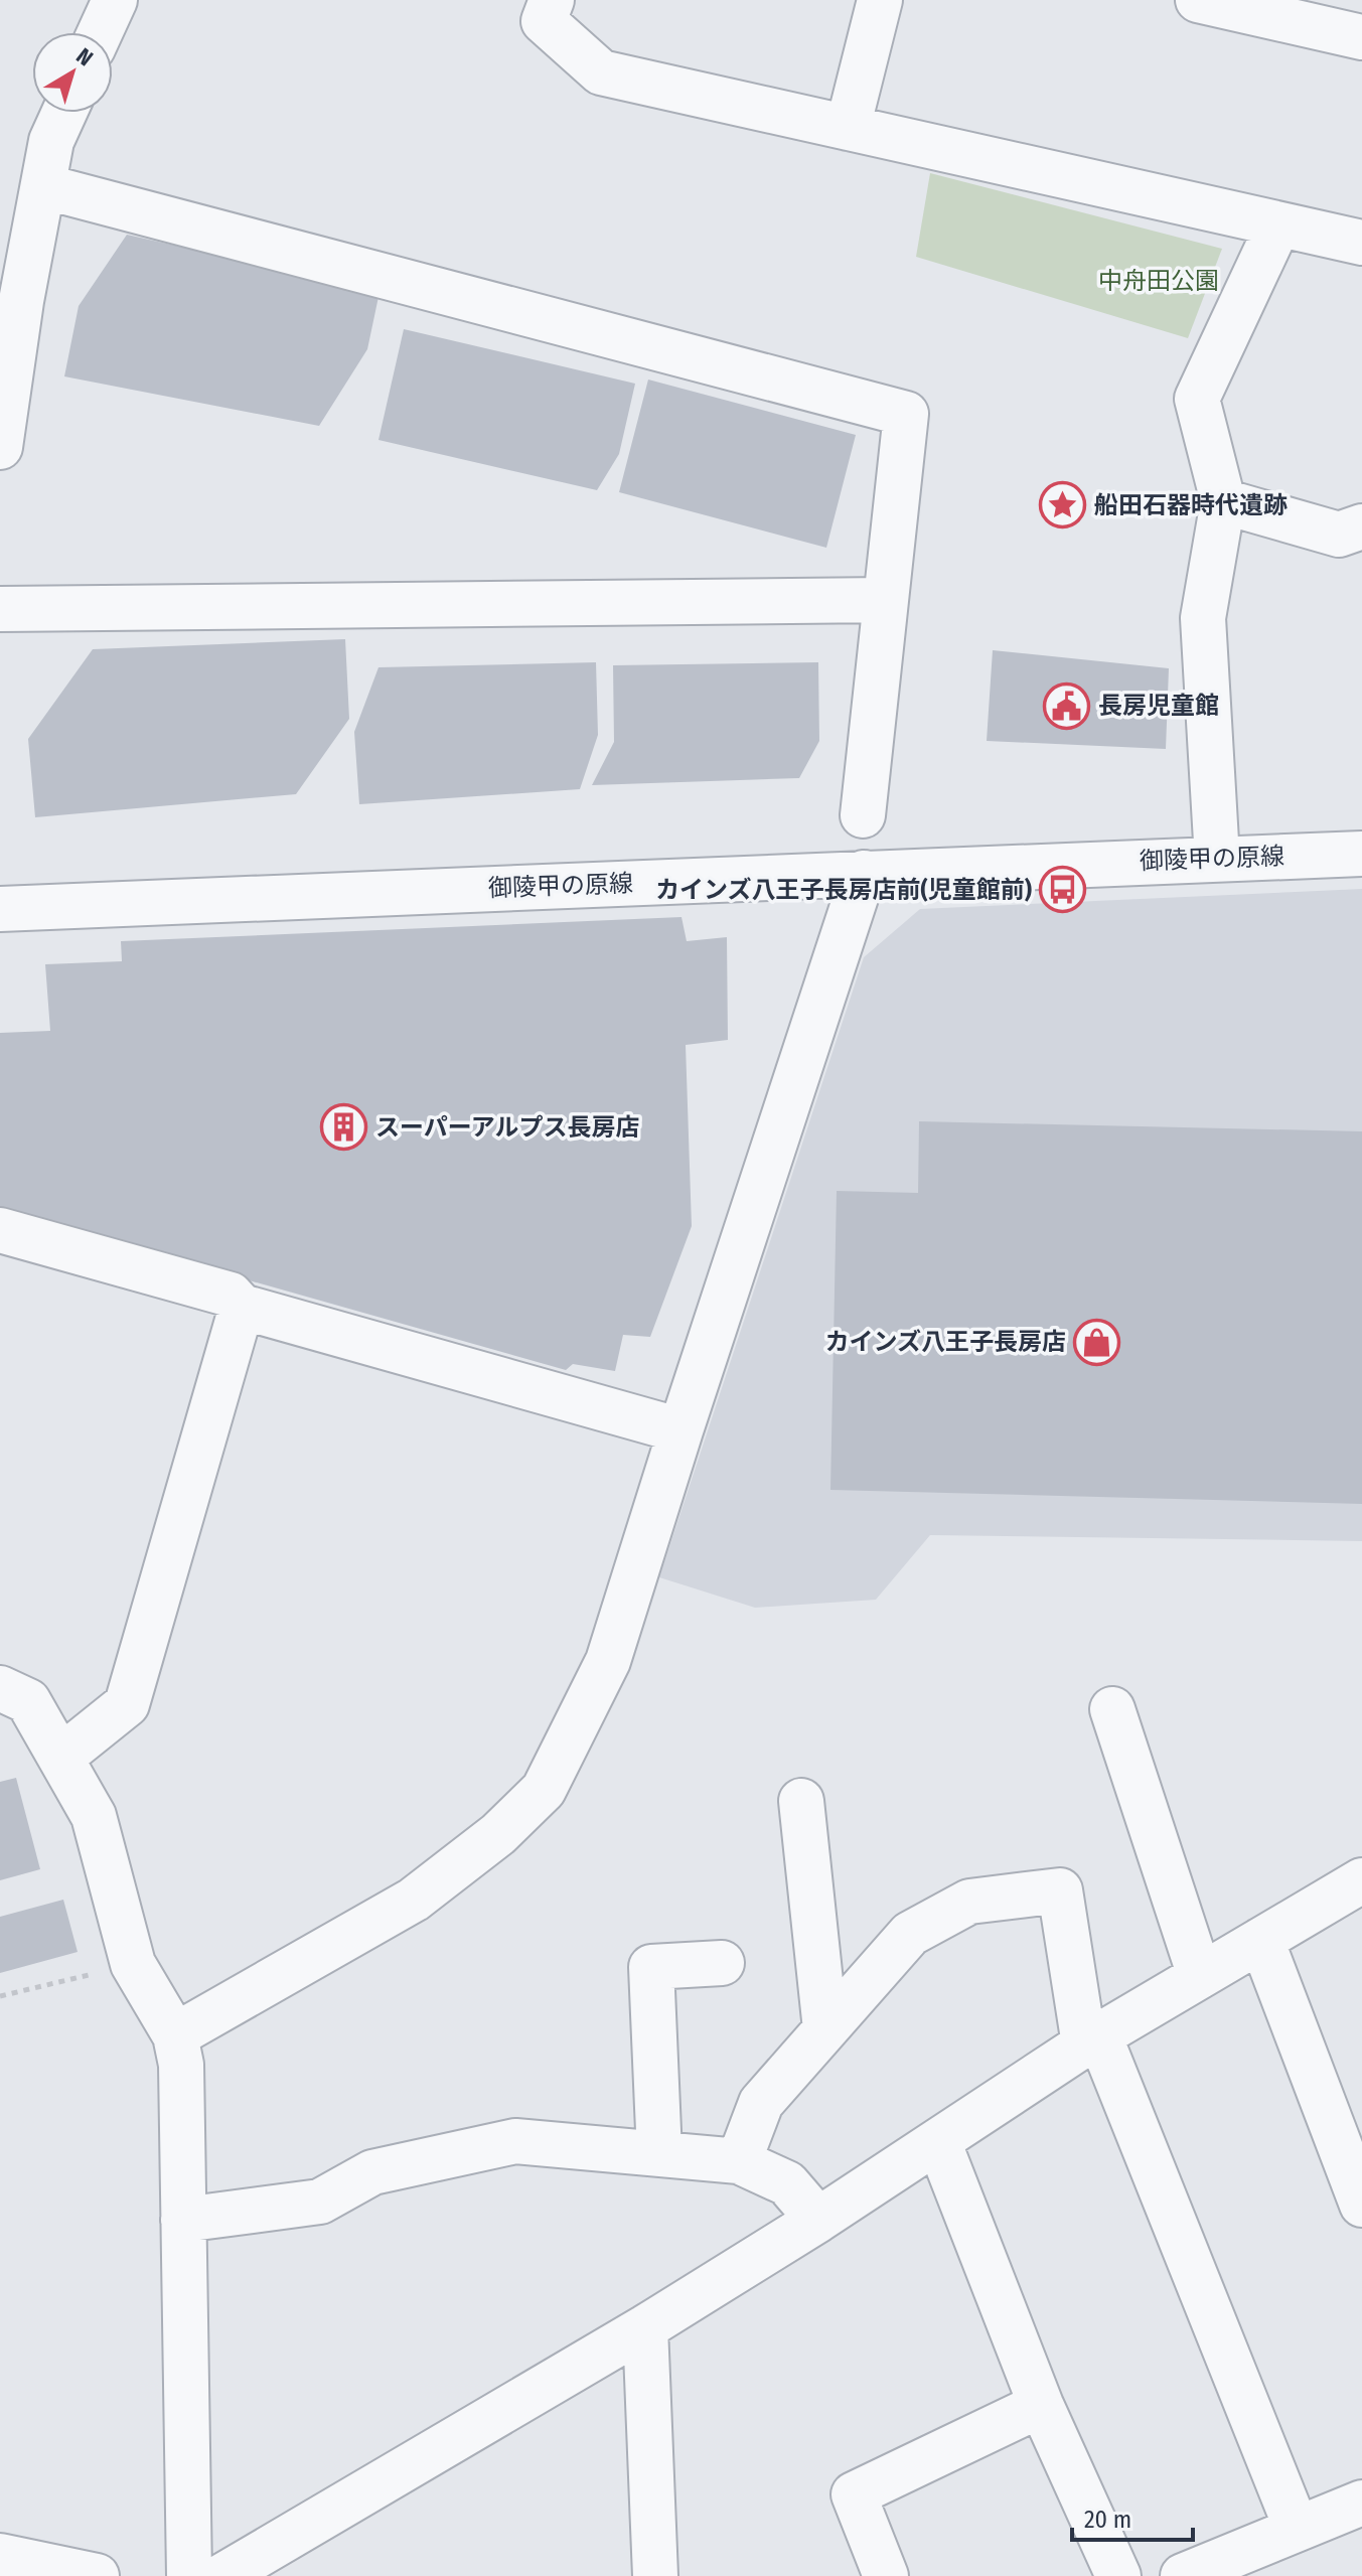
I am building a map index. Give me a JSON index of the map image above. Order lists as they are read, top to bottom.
{
  "streets": {
    "street": ["御陵甲の原線"]
  },
  "parks": ["中舟田公園"],
  "places": {
    "place": ["船田石器時代遺跡"],
    "public building": ["長房児童館"],
    "bus stop": ["カインズ八王子長房店前(児童館前)"],
    "building": ["スーパーアルプス長房店"],
    "shop": ["カインズ八王子長房店"]
  },
  "scale_bar": "20 m",
  "north": "top right"
}
